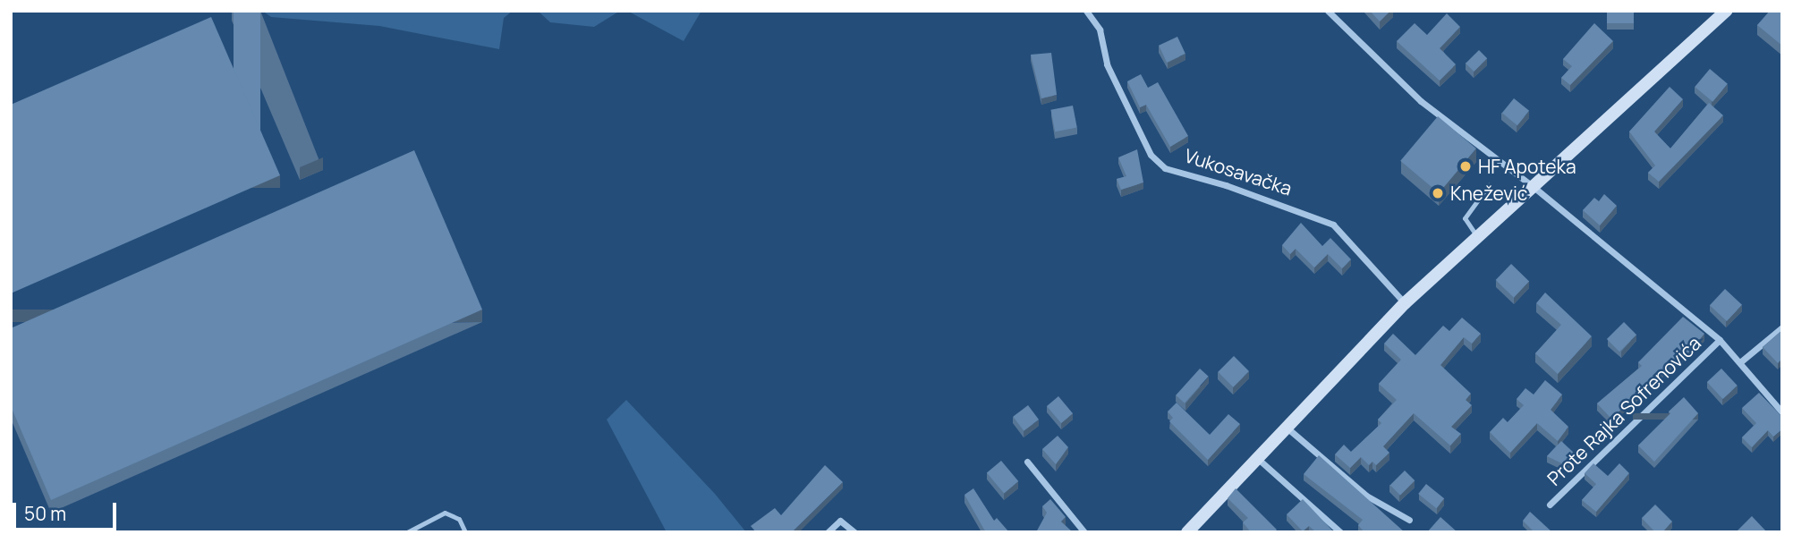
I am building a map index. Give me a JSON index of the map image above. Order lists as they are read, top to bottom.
{
  "streets": {
    "street": ["Vukosavačka", "Prote Rajka Sofrenovića"]
  },
  "places": ["HF Apoteka", "Knežević"],
  "scale_bar": "50 m"
}
